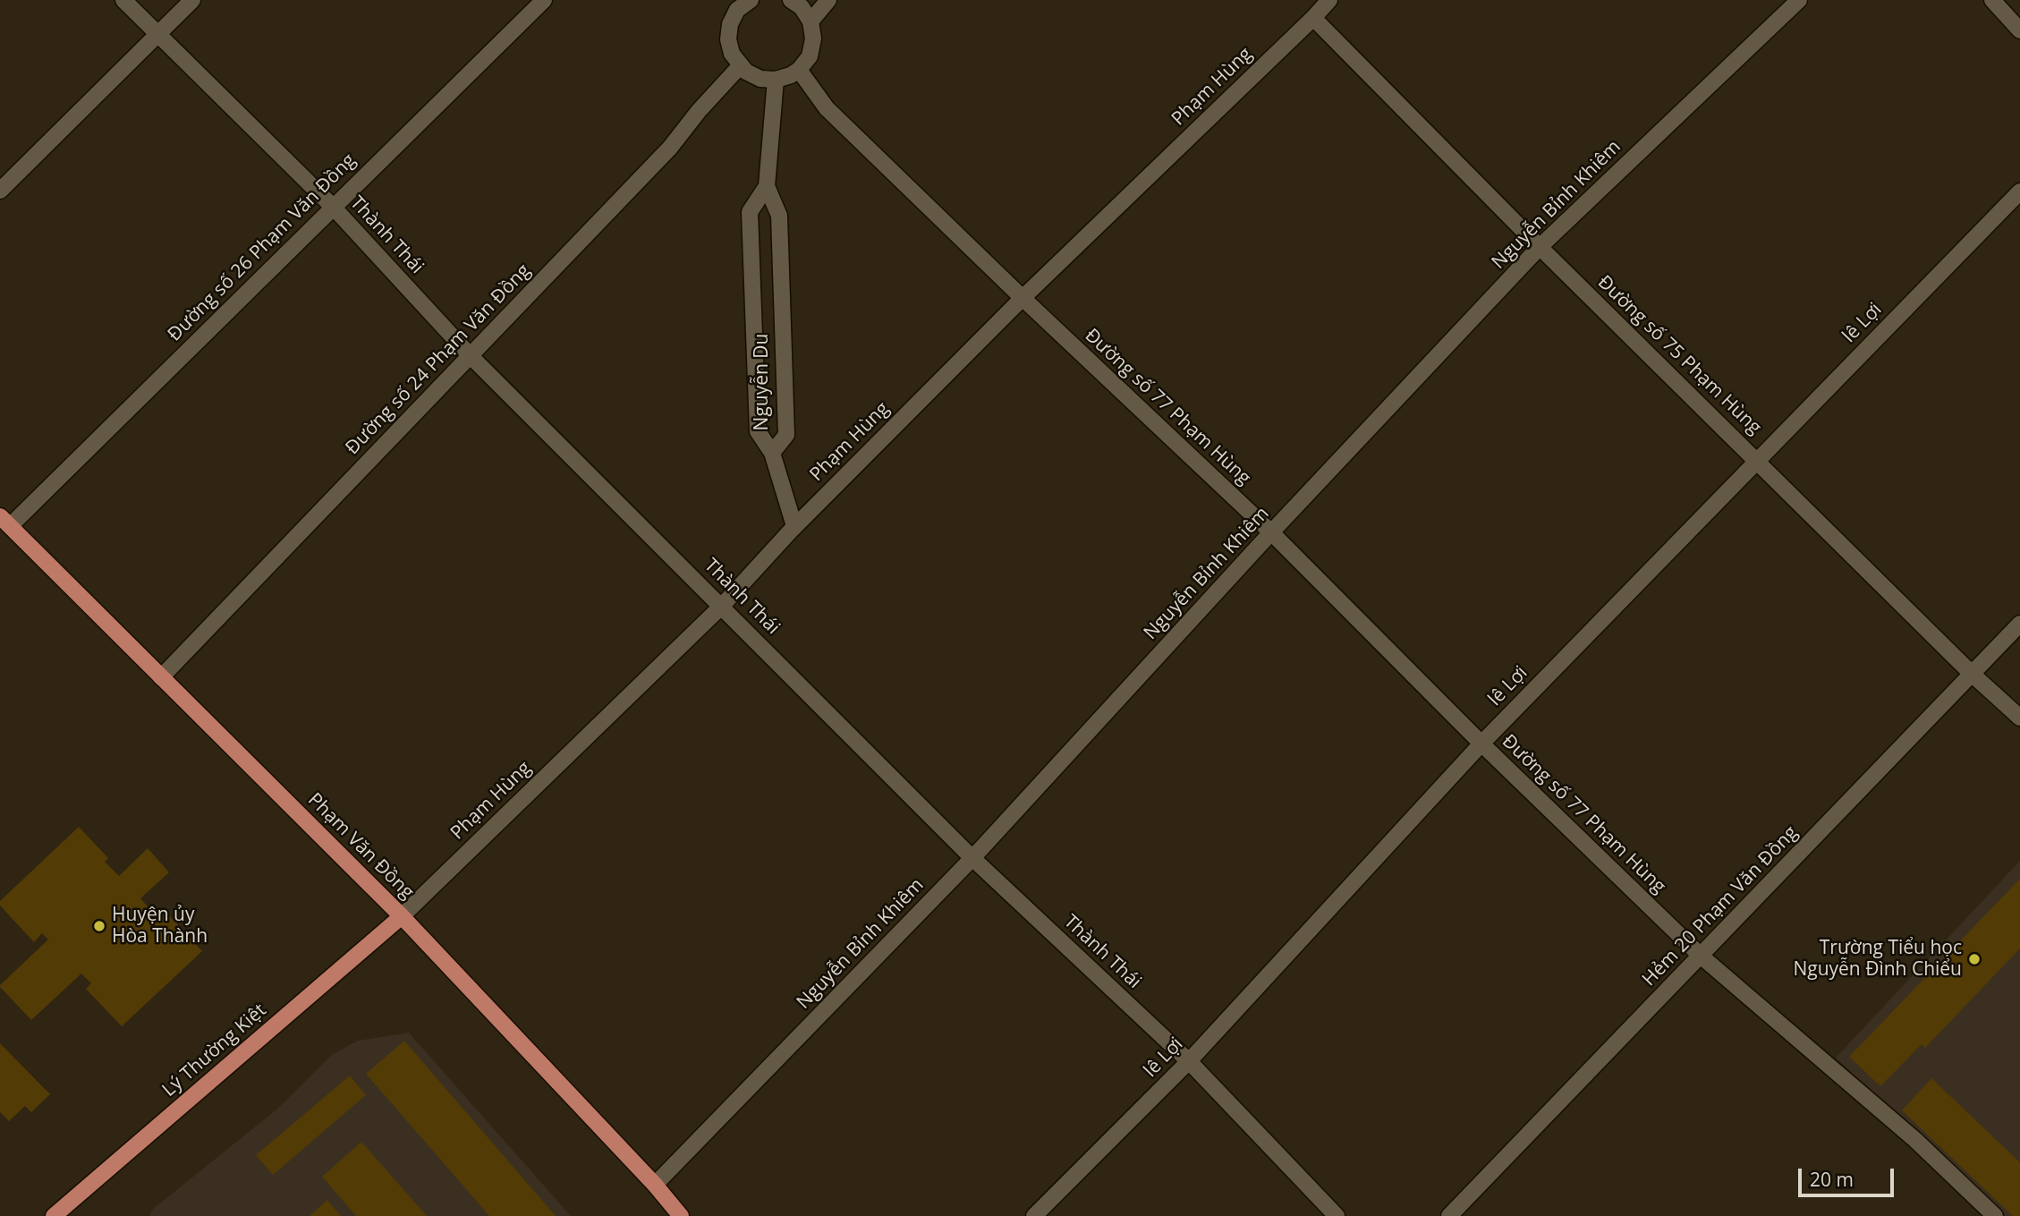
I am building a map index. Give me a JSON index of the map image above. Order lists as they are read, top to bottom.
{
  "streets": {
    "main road": ["Phạm Văn Đồng", "Lý Thường Kiệt"],
    "street": [
      "Phạm Hùng",
      "Nguyễn Bỉnh Khiêm",
      "Thành Thái",
      "Đường số 26 Phạm Văn Đồng",
      "lê Lợi",
      "Đường số 75 Phạm Hùng",
      "Đường số 24 Phạm Văn Đồng",
      "Nguyễn Du",
      "Đường số 77 Phạm Hùng",
      "Hẻm 20 Phạm Văn Đồng"
    ]
  },
  "crossings": [
    ["Phạm Hùng", "Thành Thái"],
    ["Phạm Hùng", "Đường số 75 Phạm Hùng"],
    ["Phạm Hùng", "Đường số 77 Phạm Hùng"],
    ["Phạm Hùng", "Phạm Văn Đồng"],
    ["Phạm Hùng", "Lý Thường Kiệt"],
    ["Nguyễn Bỉnh Khiêm", "Thành Thái"],
    ["Nguyễn Bỉnh Khiêm", "Đường số 75 Phạm Hùng"],
    ["Nguyễn Bỉnh Khiêm", "Đường số 77 Phạm Hùng"],
    ["Nguyễn Bỉnh Khiêm", "Phạm Văn Đồng"],
    ["Thành Thái", "Đường số 26 Phạm Văn Đồng"],
    ["Thành Thái", "lê Lợi"],
    ["Thành Thái", "Đường số 24 Phạm Văn Đồng"],
    ["Đường số 26 Phạm Văn Đồng", "Phạm Văn Đồng"],
    ["lê Lợi", "Đường số 75 Phạm Hùng"],
    ["lê Lợi", "Đường số 77 Phạm Hùng"],
    ["Đường số 75 Phạm Hùng", "Hẻm 20 Phạm Văn Đồng"],
    ["Đường số 24 Phạm Văn Đồng", "Phạm Văn Đồng"],
    ["Đường số 77 Phạm Hùng", "Hẻm 20 Phạm Văn Đồng"],
    ["Phạm Văn Đồng", "Lý Thường Kiệt"]
  ],
  "places": ["Huyện ủy Hòa Thành", "Trường Tiểu học Nguyễn Đình Chiểu"],
  "scale_bar": "20 m"
}
